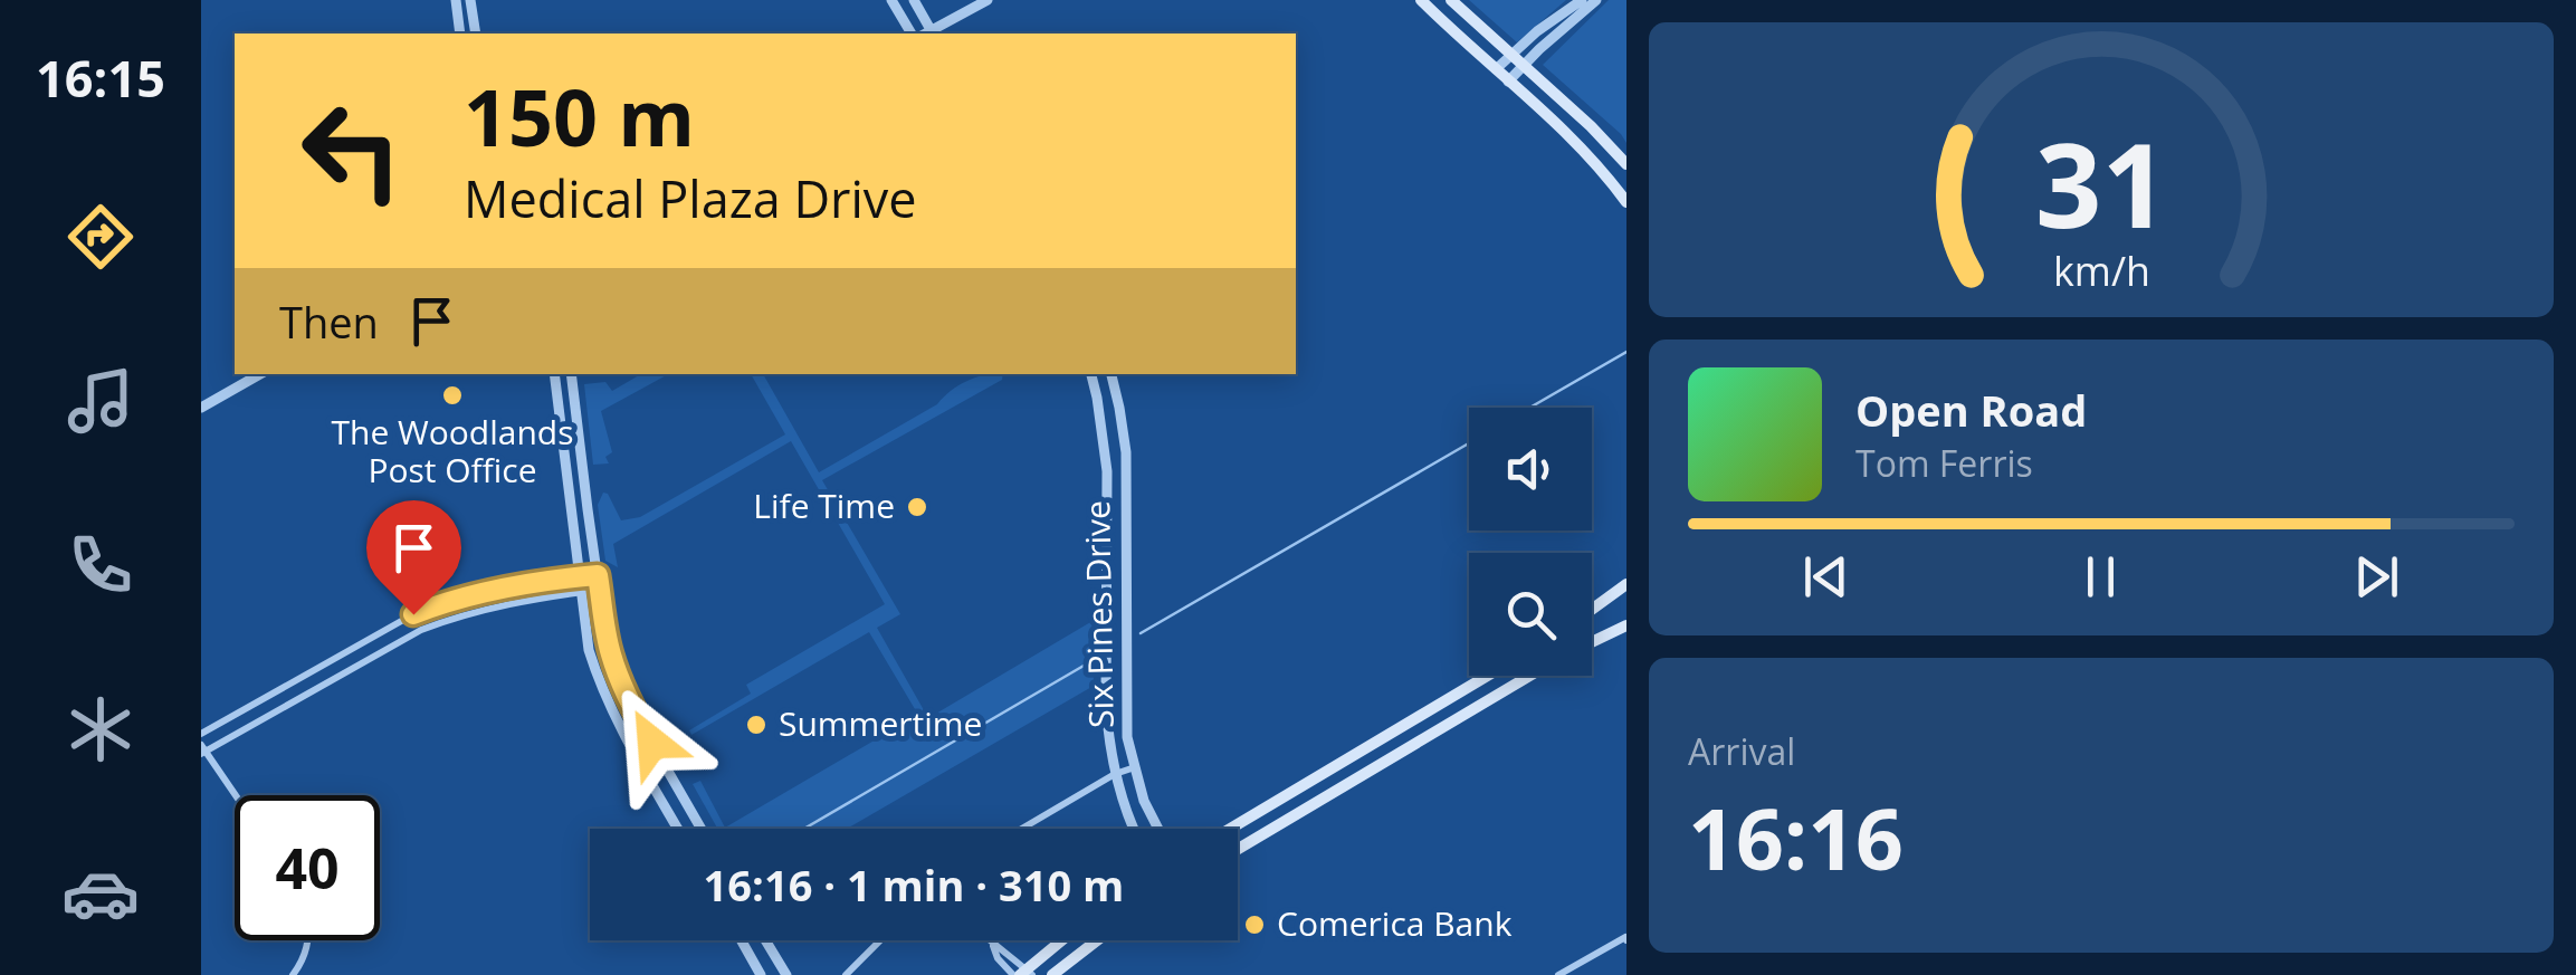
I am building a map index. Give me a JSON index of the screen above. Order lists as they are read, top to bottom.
{
  "streets": {
    "street": ["Six Pines Drive"]
  },
  "places": [
    "The Woodlands Post Office",
    "Life Time",
    "Summertime",
    "Comerica Bank"
  ],
  "page": {
    "tabs": "16:15",
    "turn": ["150 m", "Medical Plaza Drive"],
    "then": "Then",
    "song": ["Open Road", "Tom Ferris"],
    "tile": ["Arrival", "16:16"],
    "limit": "40",
    "trip": "16:16 · 1 min · 310 m",
    "gauge": ["31", "km/h"]
  }
}
